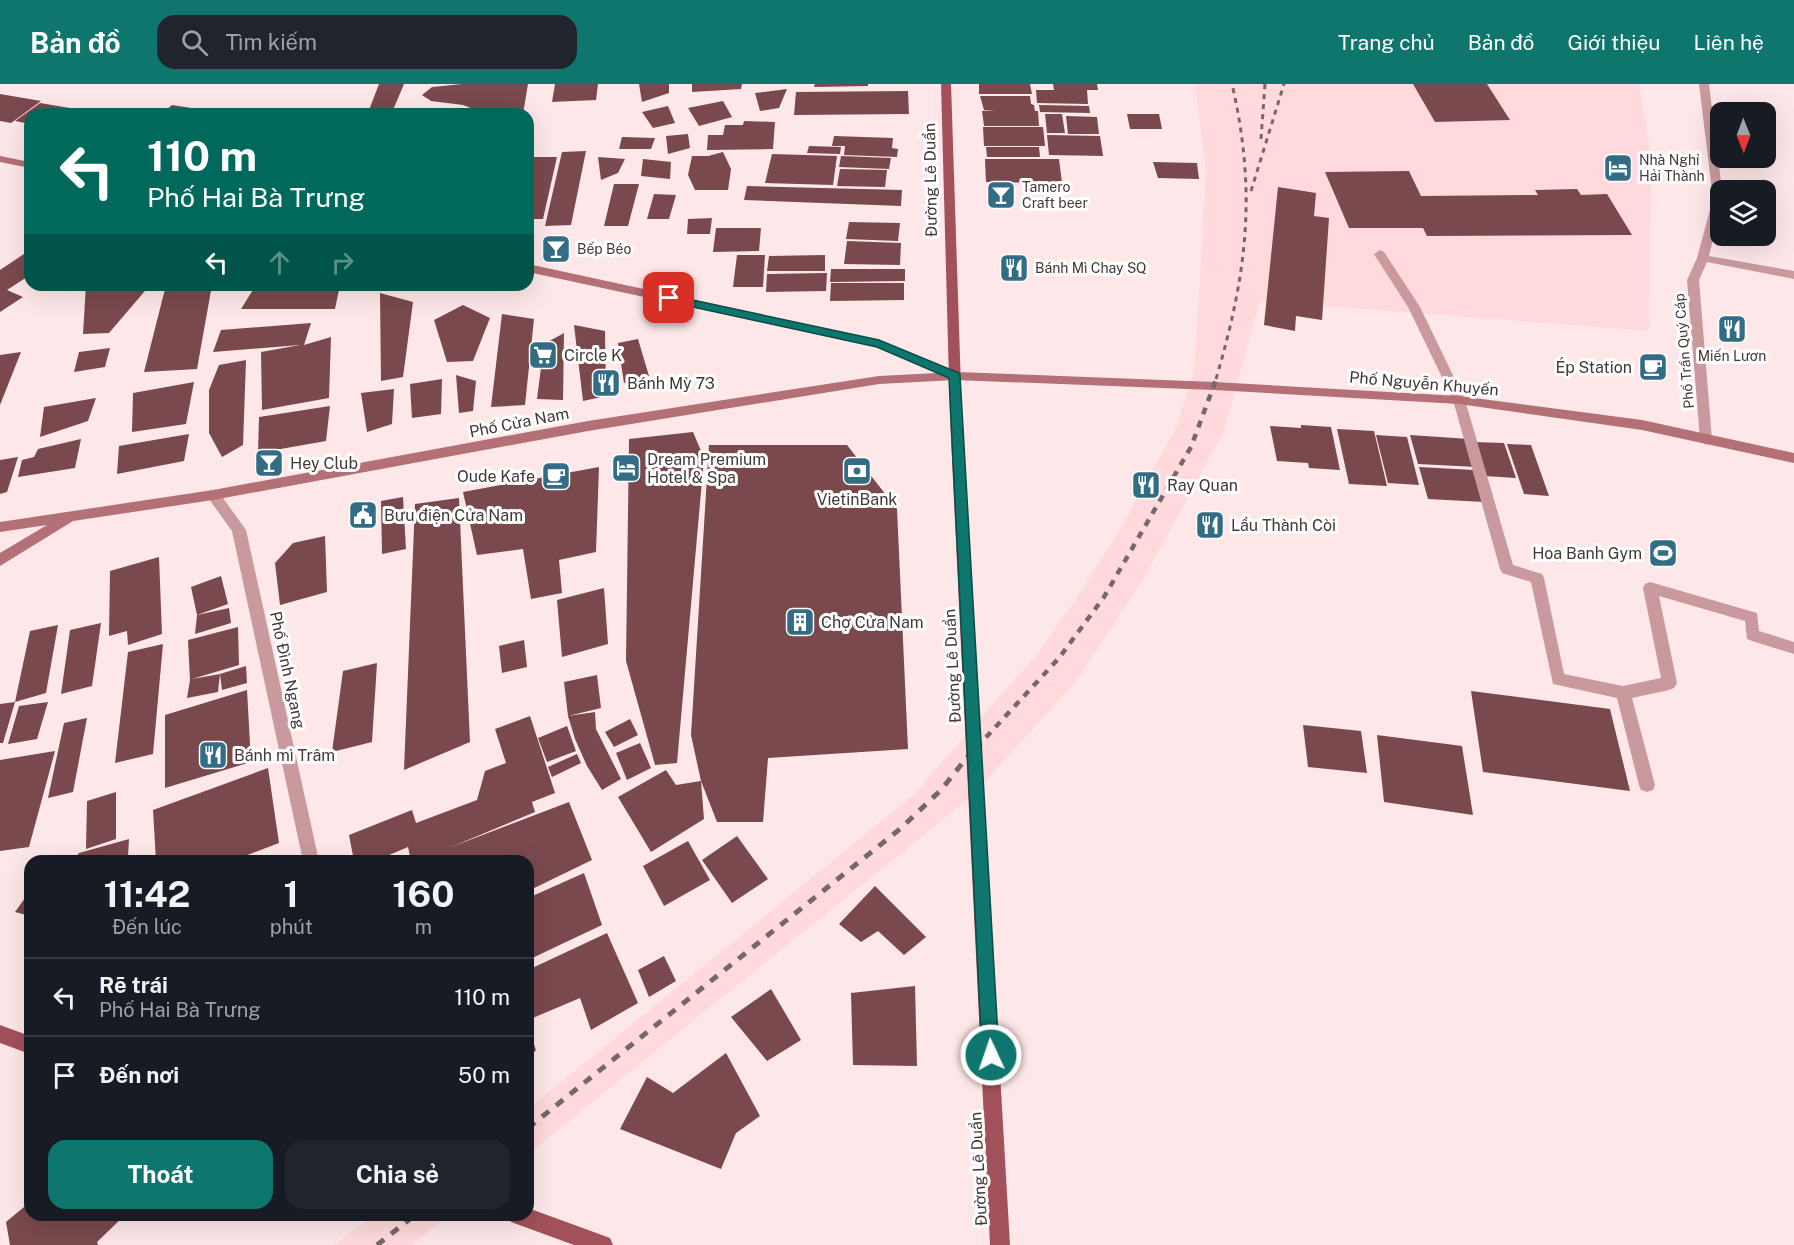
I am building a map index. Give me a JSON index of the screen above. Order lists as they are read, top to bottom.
{
  "streets": {
    "main road": ["Đường Lê Duẩn"],
    "street": [
      "Phố Trần Quý Cáp",
      "Phố Nguyễn Khuyến",
      "Phố Cửa Nam",
      "Phố Đình Ngang"
    ]
  },
  "crossings": [
    ["Đường Lê Duẩn", "Phố Cửa Nam"],
    ["Phố Trần Quý Cáp", "Phố Nguyễn Khuyến"],
    ["Phố Nguyễn Khuyến", "Phố Cửa Nam"],
    ["Phố Cửa Nam", "Phố Đình Ngang"]
  ],
  "places": {
    "hotel": ["Nhà Nghỉ Hải Thành", "Dream Premium Hotel & Spa"],
    "bar": ["Tamero Craft beer", "Bếp Béo", "Hey Club"],
    "restaurant": [
      "Bánh Mì Chay SQ",
      "Miến Lươn",
      "Bánh Mỳ 73",
      "Ray Quan",
      "Lẩu Thành Còi",
      "Bánh mì Trâm"
    ],
    "supermarket": ["Circle K"],
    "cafe": ["Ép Station", "Oude Kafe"],
    "bank": ["VietinBank"],
    "public building": ["Bưu điện Cửa Nam"],
    "sports": ["Hoa Banh Gym"],
    "building": ["Chợ Cửa Nam"]
  },
  "north": "bottom",
  "page": {
    "header": "Bản đồ",
    "search": "Tìm kiếm",
    "nav": [
      "Trang chủ",
      "Bản đồ",
      "Giới thiệu",
      "Liên hệ"
    ],
    "turn": ["110 m", "Phố Hai Bà Trưng"],
    "eta": [
      "11:42",
      "Đến lúc",
      "1",
      "phút",
      "160",
      "m"
    ],
    "list": [
      {
        "name": "Rẽ trái",
        "note": "Phố Hai Bà Trưng",
        "value": "110 m"
      },
      {
        "name": "Đến nơi",
        "value": "50 m"
      }
    ],
    "buttons": ["Thoát", "Chia sẻ"]
  }
}
